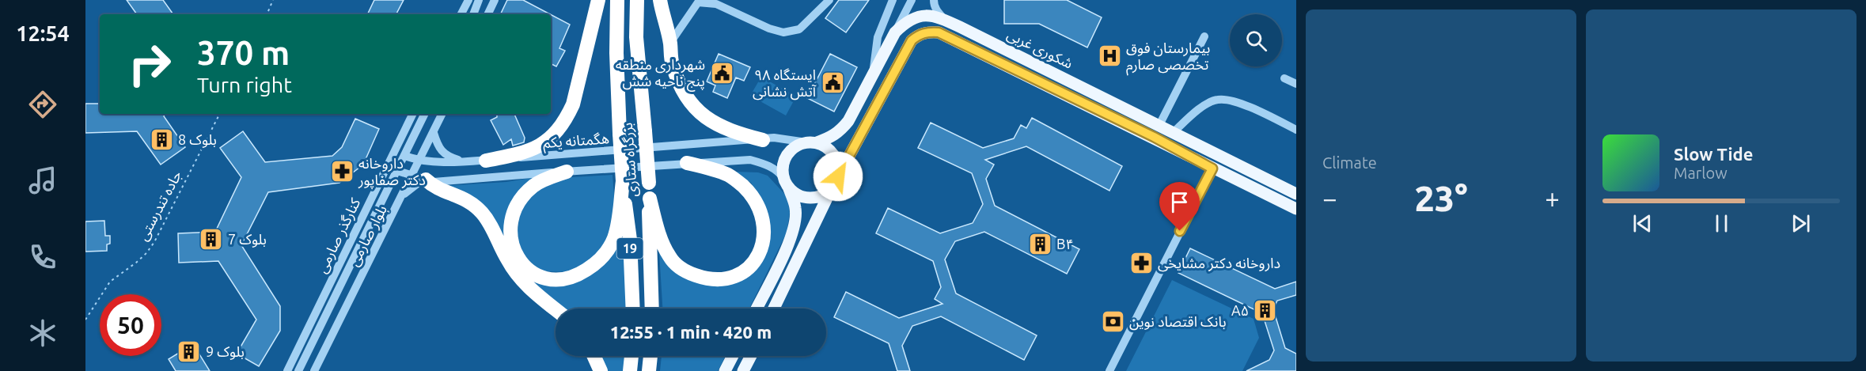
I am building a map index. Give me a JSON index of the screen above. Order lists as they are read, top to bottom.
{
  "streets": {
    "highway": ["بزرگراه ستاری", "19"],
    "main road": ["شکوری غربی"],
    "street": ["هگمتانه یکم", "کنارگذر صارمی", "بلوار صارمی"],
    "path": ["جاده تندرستی"]
  },
  "crossings": [
    ["شکوری غربی", "هگمتانه یکم"],
    ["هگمتانه یکم", "بلوار صارمی"]
  ],
  "places": {
    "hospital": ["بیمارستان فوق تخصصی صارم"],
    "public building": ["شهرداری منطقه پنج ناحیه شش", "ایستگاه ۹۸ آتش نشانی"],
    "building": [
      "بلوک 8",
      "بلوک 7",
      "B۴",
      "A۵",
      "بلوک 9"
    ],
    "pharmacy": ["داروخانه دکتر صفاپور", "داروخانه دکتر مشایخی"],
    "bank": ["بانک اقتصاد نوین"]
  },
  "page": {
    "tabs": "12:54",
    "tile": "Climate",
    "turn": ["370 m", "Turn right"],
    "song": ["Slow Tide", "Marlow"],
    "heat": ["−", "23°", "+"],
    "limit": "50",
    "trip": "12:55 · 1 min · 420 m"
  }
}
